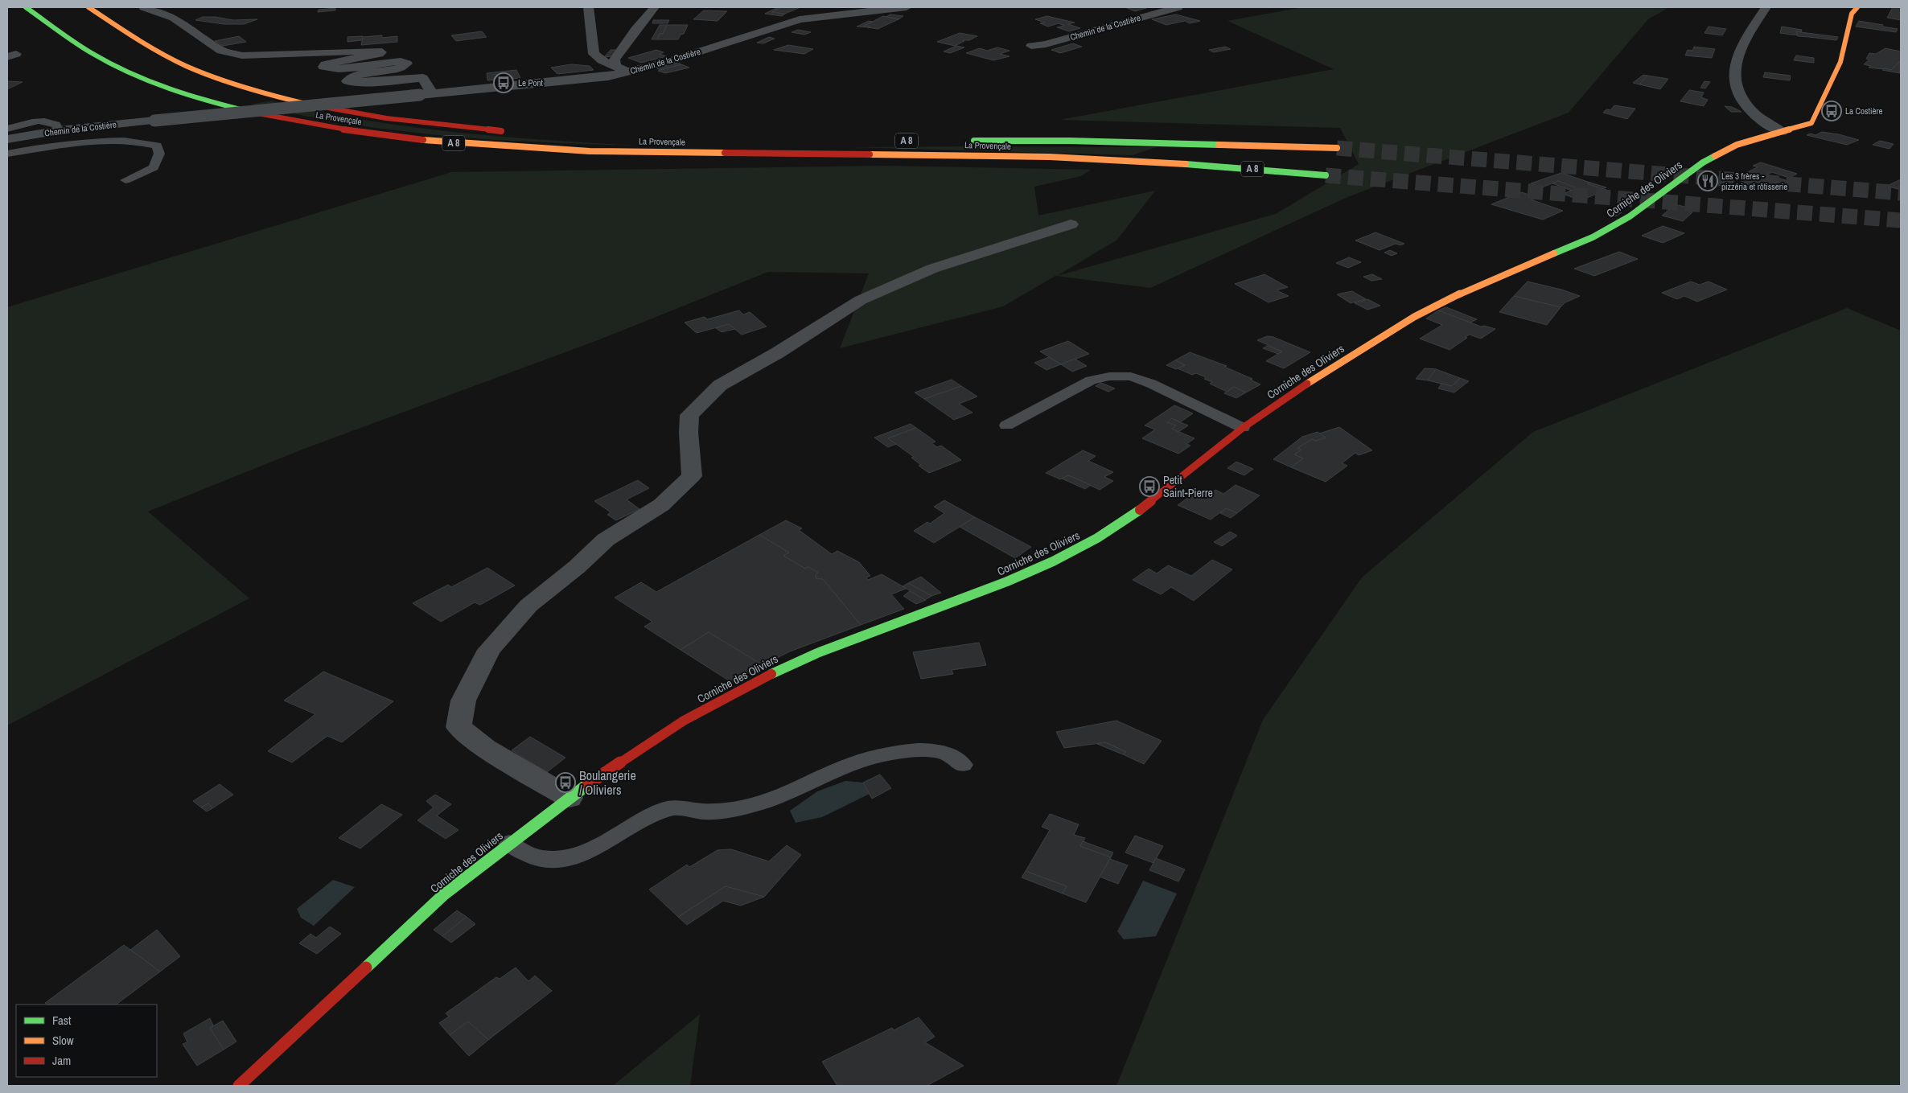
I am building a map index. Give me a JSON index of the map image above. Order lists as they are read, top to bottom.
{
  "streets": {
    "main road": ["La Provençale", "A 8", "Corniche des Oliviers"],
    "street": ["Chemin de la Costière"]
  },
  "places": {
    "bus stop": [
      "Le Pont",
      "La Costière",
      "Petit Saint-Pierre",
      "Boulangerie / Oliviers"
    ],
    "restaurant": ["Les 3 frères - pizzéria et rôtisserie"]
  },
  "legend": ["Fast", "Slow", "Jam"]
}
